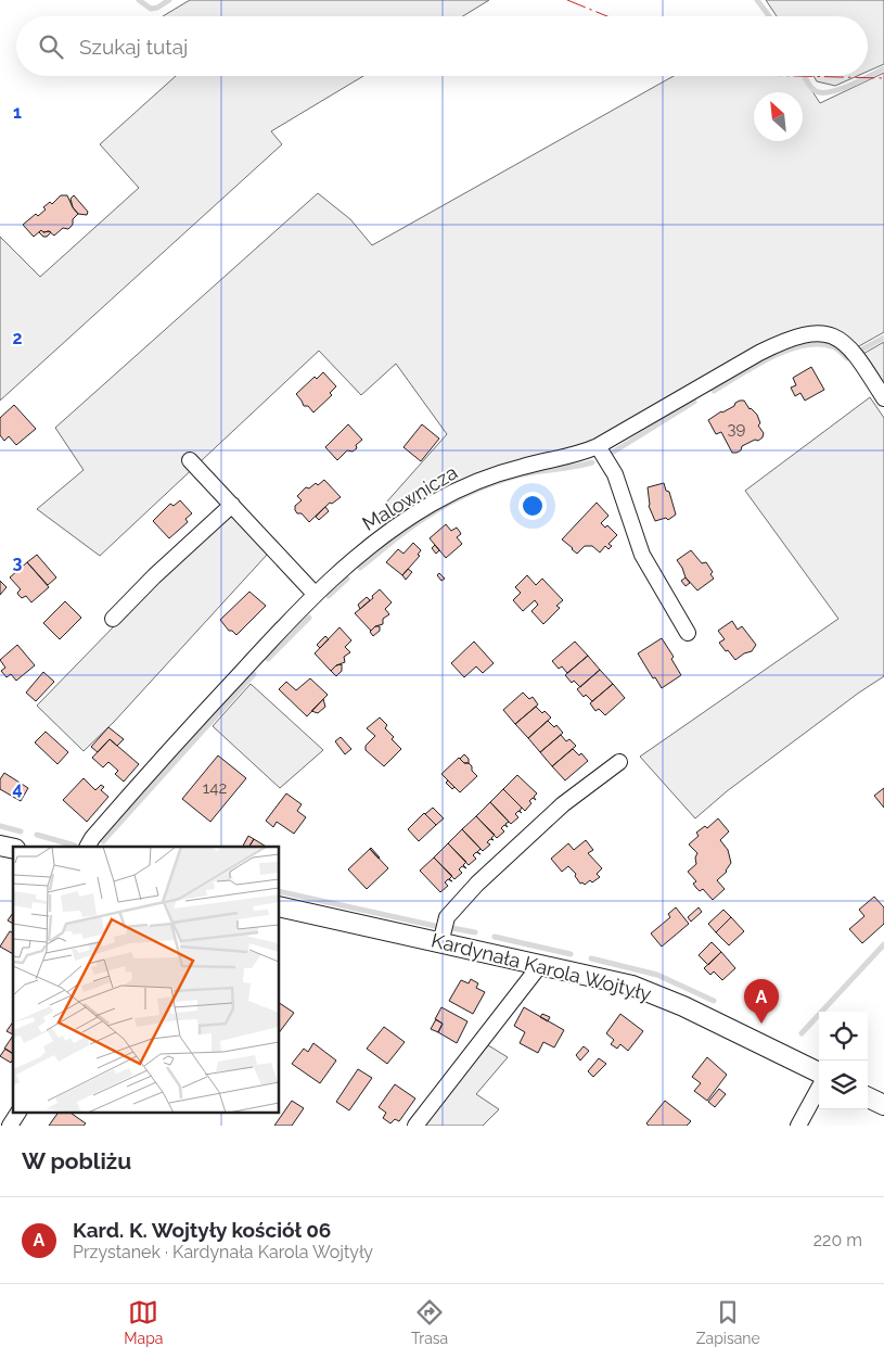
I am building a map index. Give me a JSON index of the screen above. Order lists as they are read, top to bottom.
{
  "streets": {
    "street": ["Malownicza", "Kardynała Karola Wojtyły"]
  },
  "house_numbers": ["39", "142"],
  "north": "top left",
  "page": {
    "search": "Szukaj tutaj",
    "pins": "A",
    "heading": "W pobliżu",
    "list": [
      {
        "mark": "A",
        "name": "Kard. K. Wojtyły kościół 06",
        "note": "Przystanek · Kardynała Karola Wojtyły",
        "value": "220 m"
      }
    ],
    "nav": ["Mapa", "Trasa", "Zapisane"]
  },
  "grid": {
    "rows": [
      "1",
      "2",
      "3",
      "4"
    ]
  }
}
